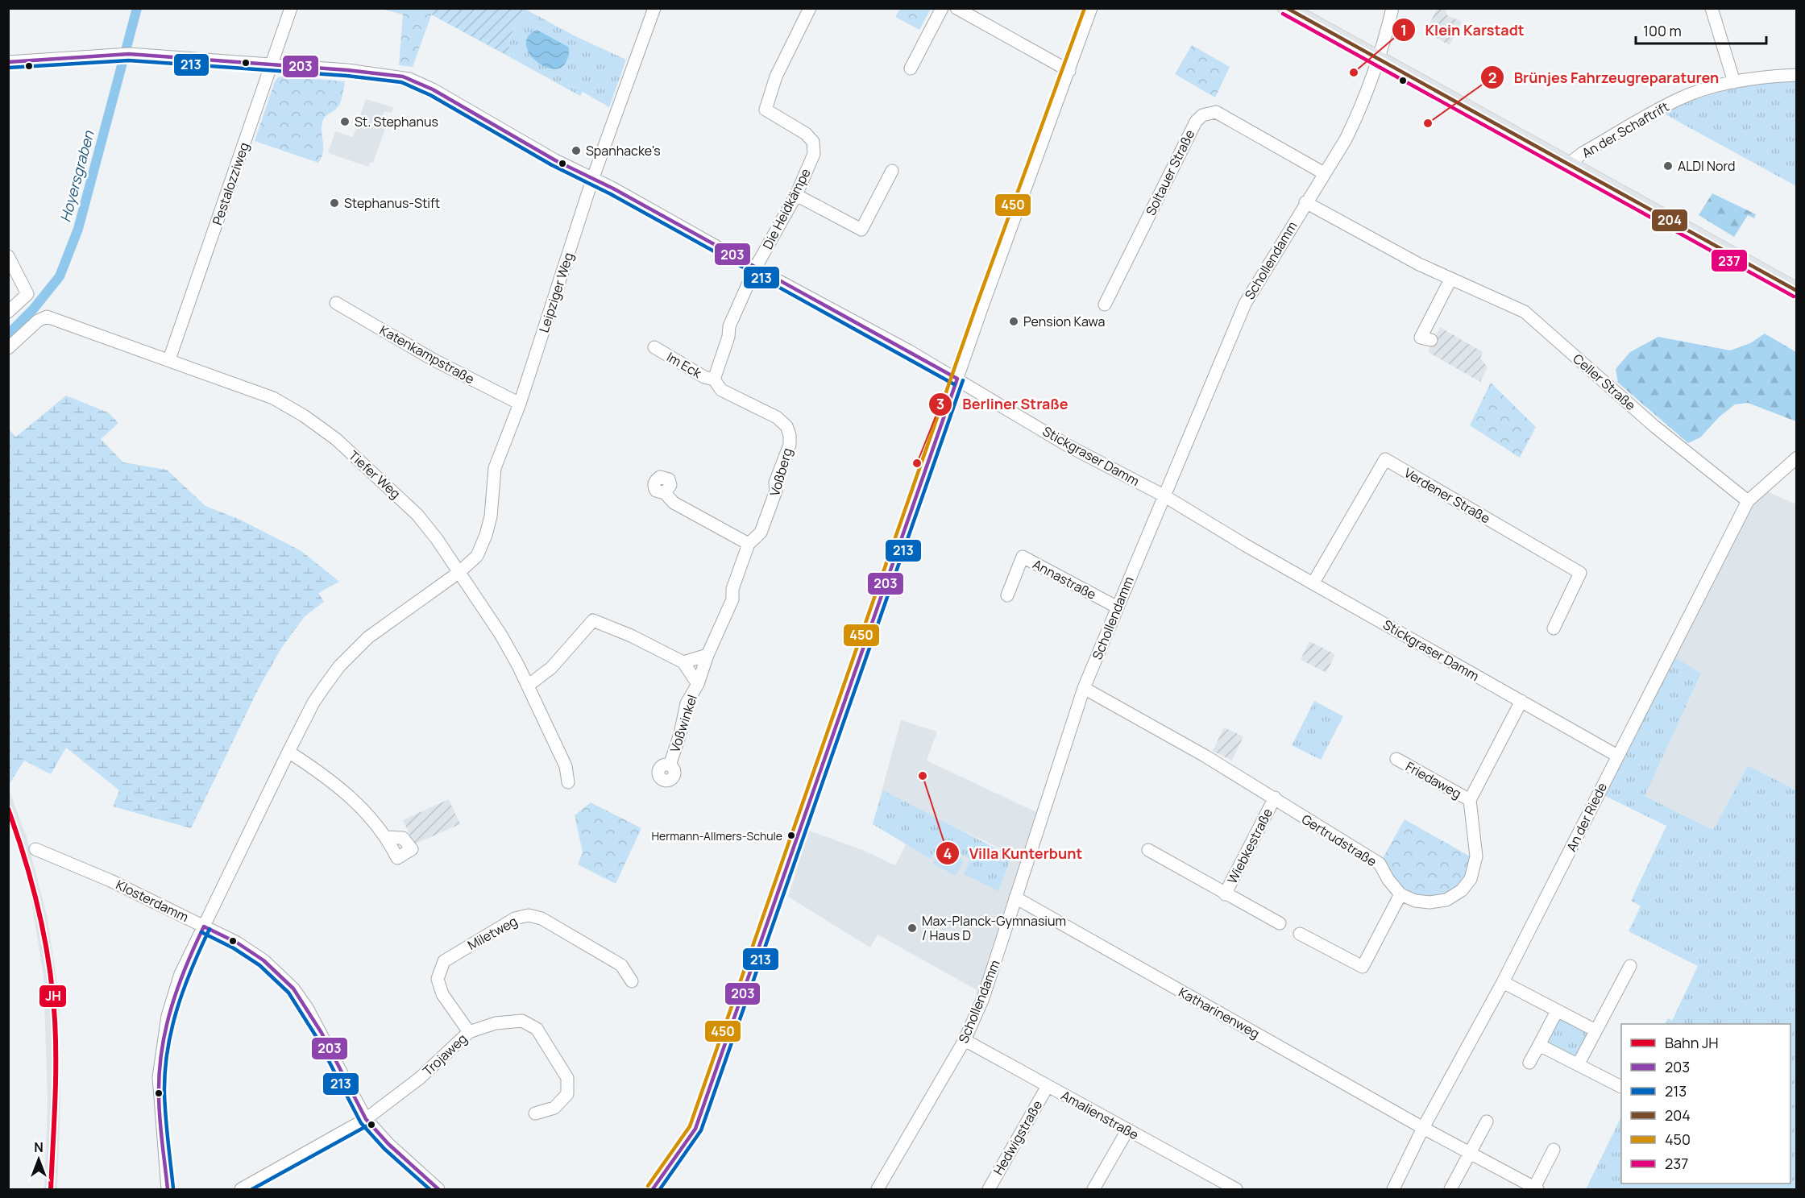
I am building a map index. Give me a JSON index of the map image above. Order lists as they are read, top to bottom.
{
  "streets": {
    "street": [
      "An der Schaftrift",
      "Soltauer Straße",
      "Pestalozziweg",
      "Die Heidkämpe",
      "Schollendamm",
      "Leipziger Weg",
      "Katenkampstraße",
      "Im Eck",
      "Celler Straße",
      "Stickgraser Damm",
      "Voßberg",
      "Tiefer Weg",
      "Verdener Straße",
      "Annastraße",
      "Voßwinkel",
      "Friedaweg",
      "An der Riede",
      "Gertrudstraße",
      "Wiebkestraße",
      "Klosterdamm",
      "Miletweg",
      "Katharinenweg",
      "Trojaweg",
      "Amalienstraße",
      "Hedwigstraße"
    ]
  },
  "crossings": [
    ["Soltauer Straße", "Schollendamm"],
    ["Pestalozziweg", "Stickgraser Damm"],
    ["Pestalozziweg", "Tiefer Weg"],
    ["Die Heidkämpe", "Stickgraser Damm"],
    ["Schollendamm", "Celler Straße"],
    ["Schollendamm", "Stickgraser Damm"],
    ["Schollendamm", "Annastraße"],
    ["Schollendamm", "Gertrudstraße"],
    ["Schollendamm", "Katharinenweg"],
    ["Schollendamm", "Amalienstraße"],
    ["Leipziger Weg", "Katenkampstraße"],
    ["Leipziger Weg", "Stickgraser Damm"],
    ["Leipziger Weg", "Tiefer Weg"],
    ["Leipziger Weg", "Klosterdamm"],
    ["Im Eck", "Voßberg"],
    ["Celler Straße", "An der Riede"],
    ["Stickgraser Damm", "Verdener Straße"],
    ["Stickgraser Damm", "An der Riede"],
    ["Voßberg", "Voßwinkel"],
    ["An der Riede", "Katharinenweg"],
    ["Gertrudstraße", "Wiebkestraße"],
    ["Klosterdamm", "Trojaweg"],
    ["Miletweg", "Trojaweg"],
    ["Amalienstraße", "Hedwigstraße"]
  ],
  "water": ["Hoyersgraben"],
  "places": [
    "Klein Karstadt",
    "St. Stephanus",
    "Brünjes Fahrzeugreparaturen",
    "Spanhacke's",
    "ALDI Nord",
    "Stephanus-Stift",
    "Pension Kawa",
    "Berliner Straße",
    "Villa Kunterbunt",
    "Hermann-Allmers-Schule",
    "Max-Planck-Gymnasium / Haus D"
  ],
  "lines": [
    "transit line 204",
    "transit line 450",
    "transit line 237",
    "transit line 203",
    "transit line 213",
    "rail line JH"
  ],
  "legend": [
    "Bahn JH",
    "203",
    "213",
    "204",
    "450",
    "237"
  ],
  "scale_bar": "100 m",
  "north": "top"
}
